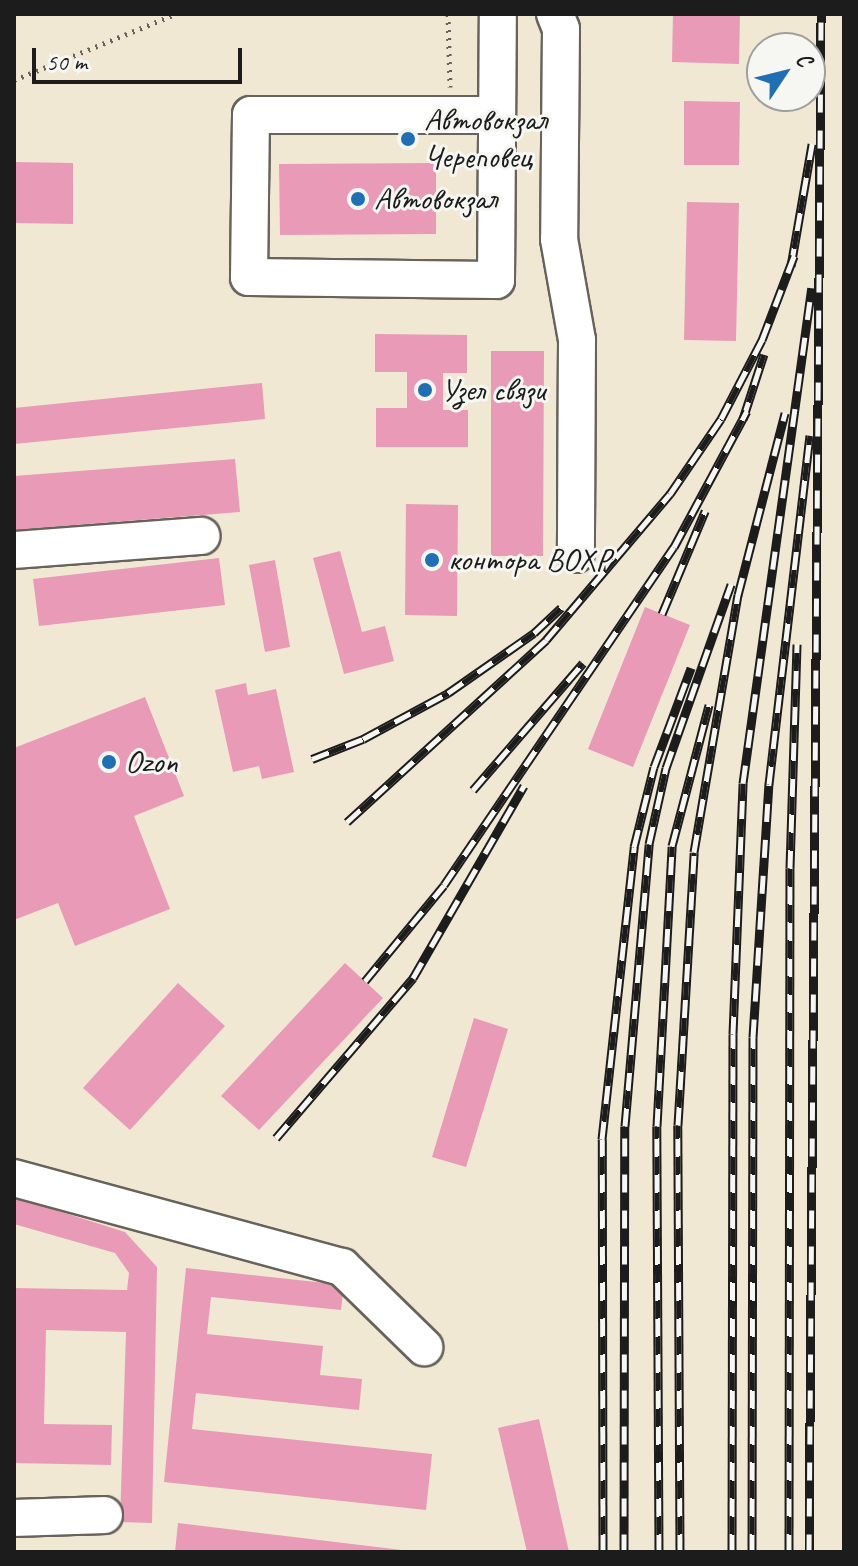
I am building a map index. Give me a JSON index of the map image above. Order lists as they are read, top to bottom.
{
  "places": [
    "Автовокзал Череповец",
    "Автовокзал",
    "Узел связи",
    "контора ВОХР",
    "Ozon"
  ],
  "scale_bar": "50 m",
  "north": "top right"
}
